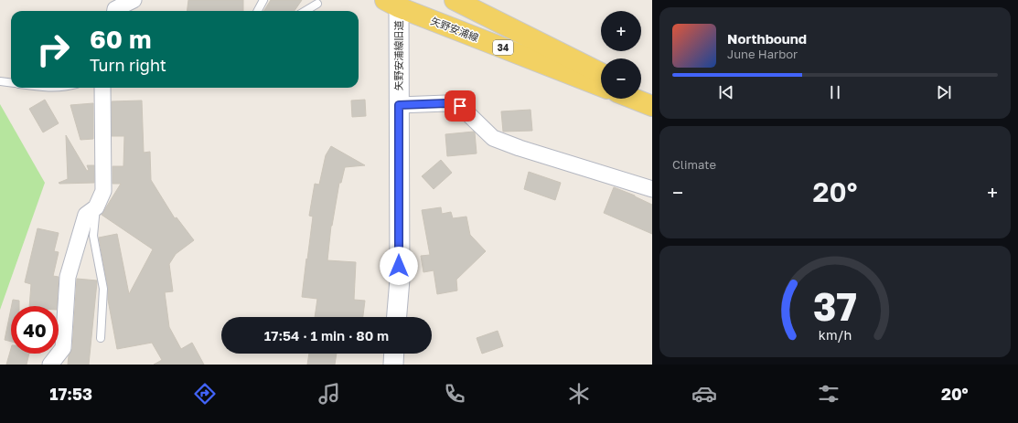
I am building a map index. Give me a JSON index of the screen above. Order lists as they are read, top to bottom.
{
  "streets": {
    "main road": ["矢野安浦線", "34"],
    "street": ["矢野安浦線旧道"]
  },
  "crossings": [
    ["矢野安浦線", "矢野安浦線旧道"]
  ],
  "page": {
    "map_buttons": ["+", "−"],
    "turn": ["60 m", "Turn right"],
    "song": ["Northbound", "June Harbor"],
    "tile": "Climate",
    "heat": ["−", "20°", "+"],
    "limit": "40",
    "trip": "17:54 · 1 min · 80 m",
    "tabs": ["17:53", "20°"],
    "gauge": ["37", "km/h"]
  }
}
